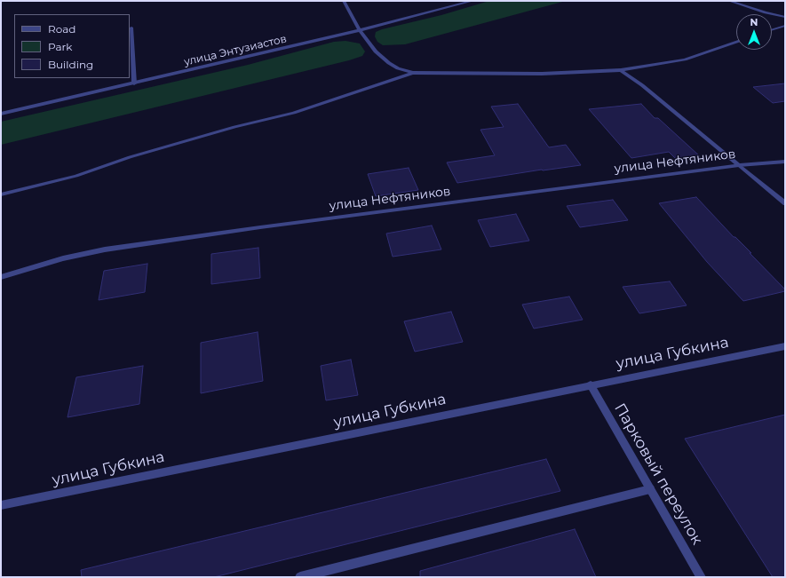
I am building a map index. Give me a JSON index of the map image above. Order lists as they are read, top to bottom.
{
  "streets": {
    "street": [
      "улица Энтузиастов",
      "улица Нефтяников",
      "улица Губкина",
      "Парковый переулок"
    ]
  },
  "crossings": [
    ["улица Губкина", "Парковый переулок"]
  ],
  "legend": ["Road", "Park", "Building"],
  "north": "top"
}
